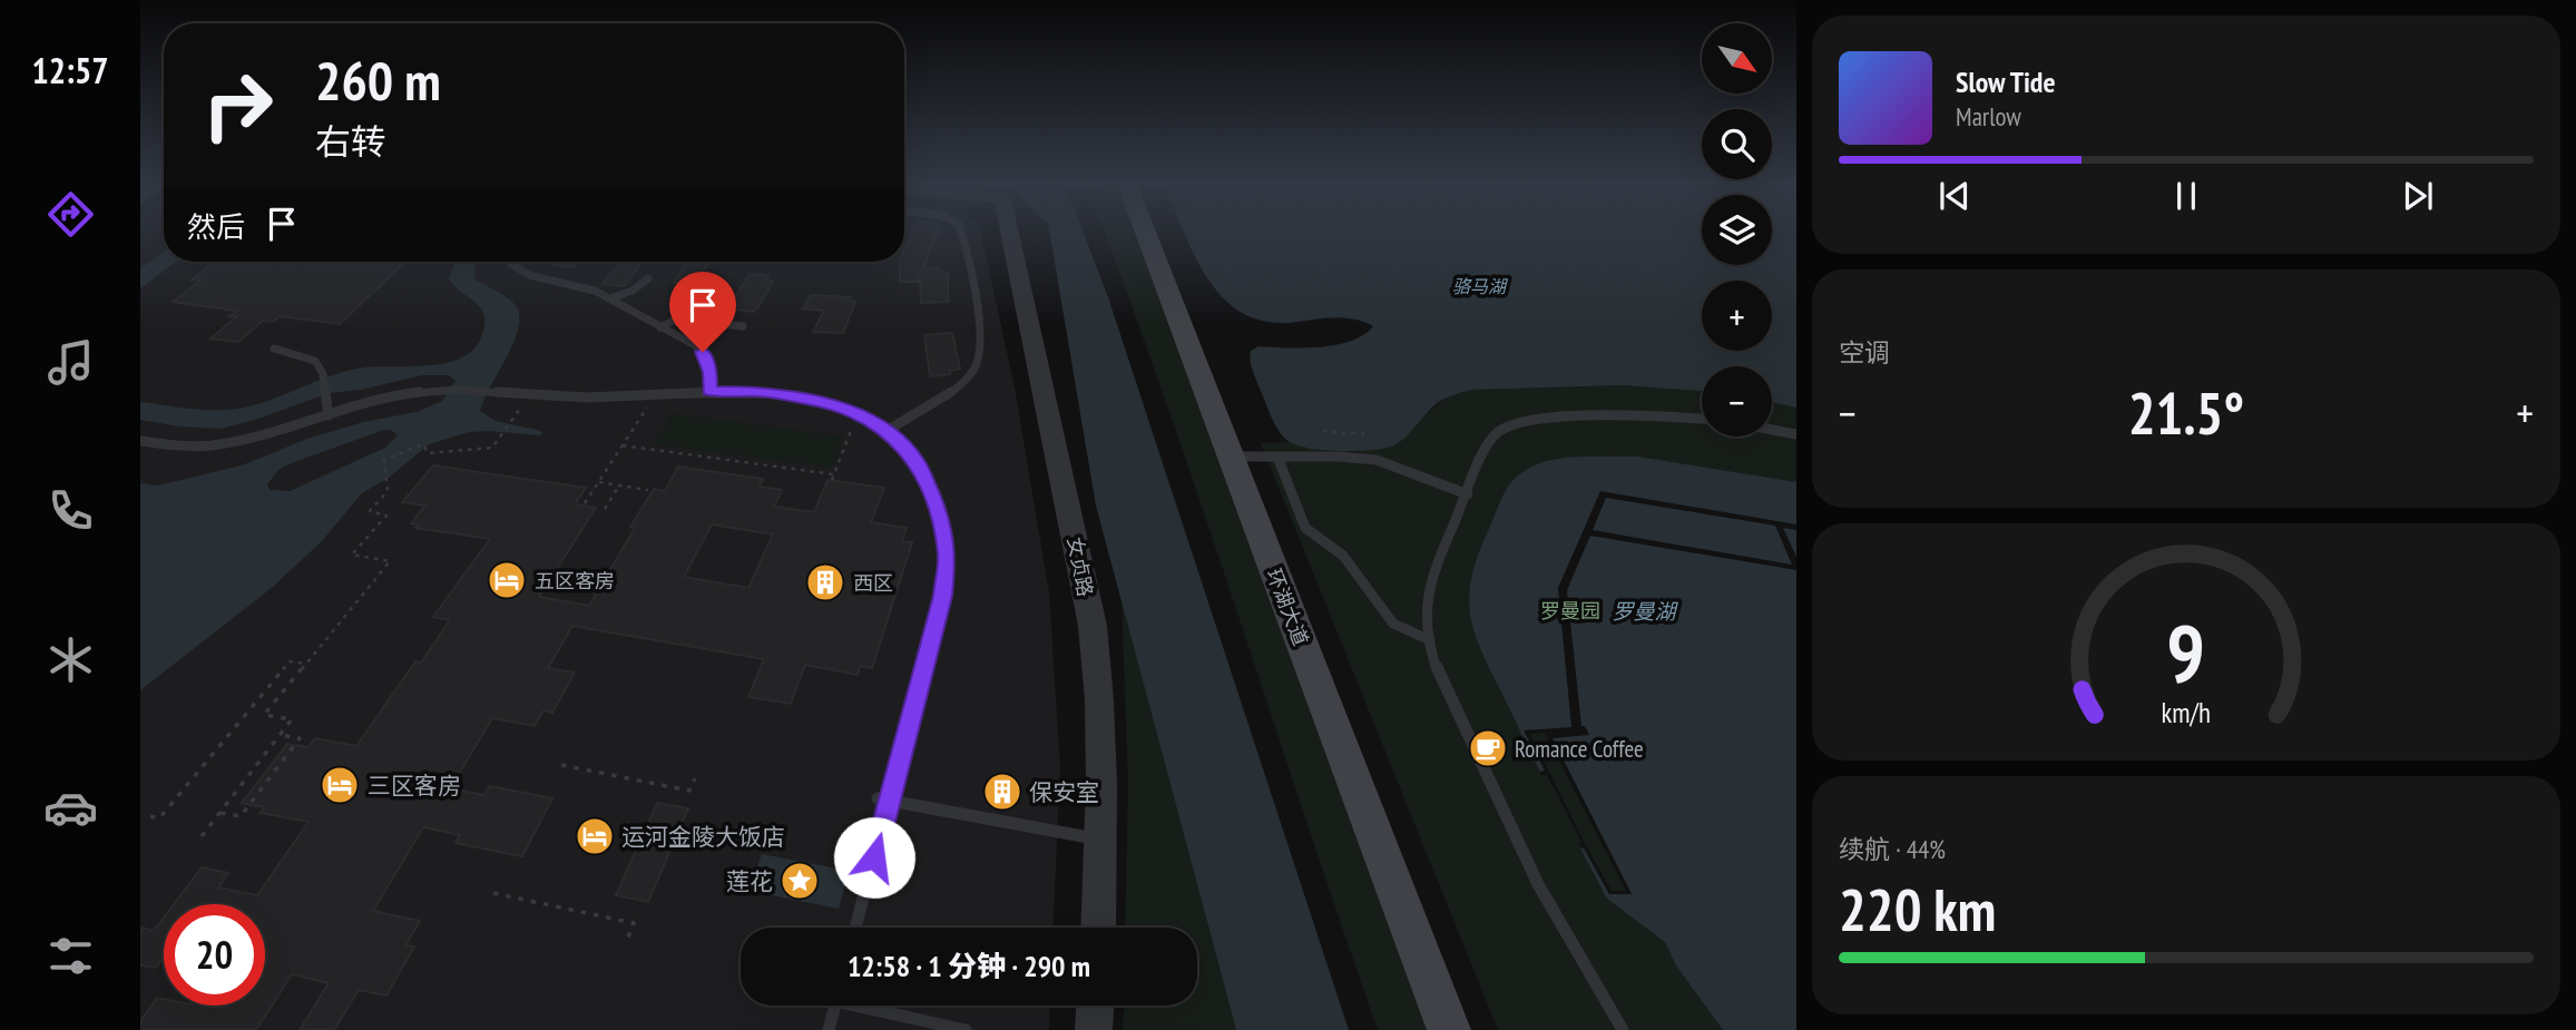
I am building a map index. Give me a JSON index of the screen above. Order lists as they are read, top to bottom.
{
  "streets": {
    "main road": ["环湖大道"],
    "street": ["女贞路"]
  },
  "water": ["骆马湖", "罗曼湖"],
  "parks": ["罗曼园"],
  "places": {
    "hotel": ["五区客房", "三区客房", "运河金陵大饭店"],
    "building": ["西区", "保安室"],
    "cafe": ["Romance Coffee"],
    "place": ["莲花"]
  },
  "north": "bottom right",
  "page": {
    "tabs": "12:57",
    "map_buttons": ["+", "−"],
    "turn": ["260 m", "右转"],
    "song": ["Slow Tide", "Marlow"],
    "then": "然后",
    "tile": [
      "空调",
      ["续航 · 44%", "220 km"]
    ],
    "heat": ["−", "21.5°", "+"],
    "limit": "20",
    "trip": "12:58 · 1 分钟 · 290 m",
    "gauge": ["9", "km/h"]
  }
}
